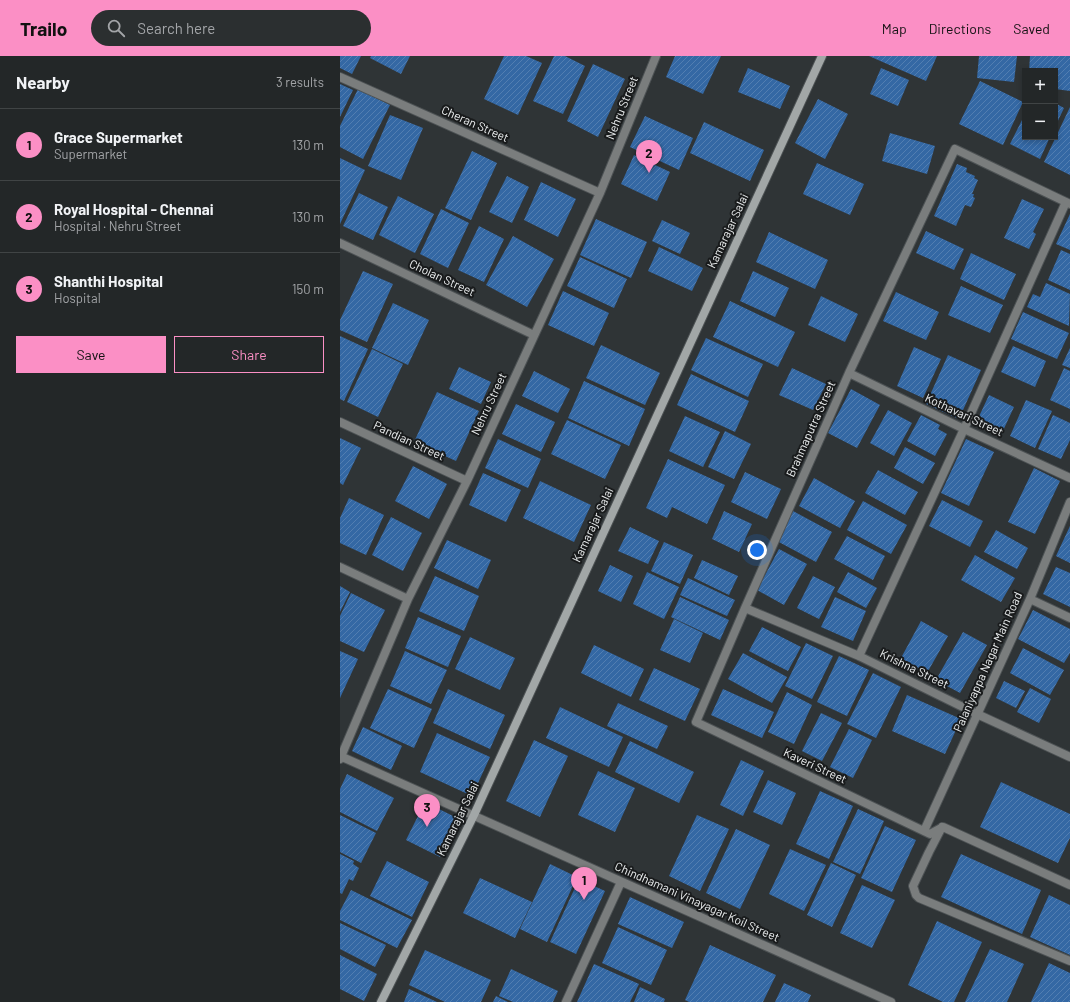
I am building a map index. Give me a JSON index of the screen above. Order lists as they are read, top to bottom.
{
  "streets": {
    "street": [
      "Nehru Street",
      "Cheran Street",
      "Kamarajar Salai",
      "Cholan Street",
      "Kothavari Street",
      "Brahmaputra Street",
      "Pandian Street",
      "Palaniyappa Nagar Main Road",
      "Krishna Street",
      "Kaveri Street",
      "Chindhamani Vinayagar Koil Street"
    ]
  },
  "crossings": [
    ["Nehru Street", "Cheran Street"],
    ["Nehru Street", "Cholan Street"],
    ["Nehru Street", "Pandian Street"],
    ["Nehru Street", "Chindhamani Vinayagar Koil Street"],
    ["Kamarajar Salai", "Chindhamani Vinayagar Koil Street"],
    ["Kothavari Street", "Brahmaputra Street"],
    ["Brahmaputra Street", "Krishna Street"],
    ["Brahmaputra Street", "Kaveri Street"],
    ["Palaniyappa Nagar Main Road", "Krishna Street"],
    ["Palaniyappa Nagar Main Road", "Kaveri Street"]
  ],
  "page": {
    "header": "Trailo",
    "search": "Search here",
    "nav": ["Map", "Directions", "Saved"],
    "heading": ["Nearby", "3 results"],
    "map_buttons": ["+", "−"],
    "list": [
      {
        "mark": "1",
        "name": "Grace Supermarket",
        "note": "Supermarket",
        "value": "130 m"
      },
      {
        "mark": "2",
        "name": "Royal Hospital - Chennai",
        "note": "Hospital · Nehru Street",
        "value": "130 m"
      },
      {
        "mark": "3",
        "name": "Shanthi Hospital",
        "note": "Hospital",
        "value": "150 m"
      }
    ],
    "pins": ["2", "3", "1"],
    "buttons": ["Save", "Share"]
  }
}
